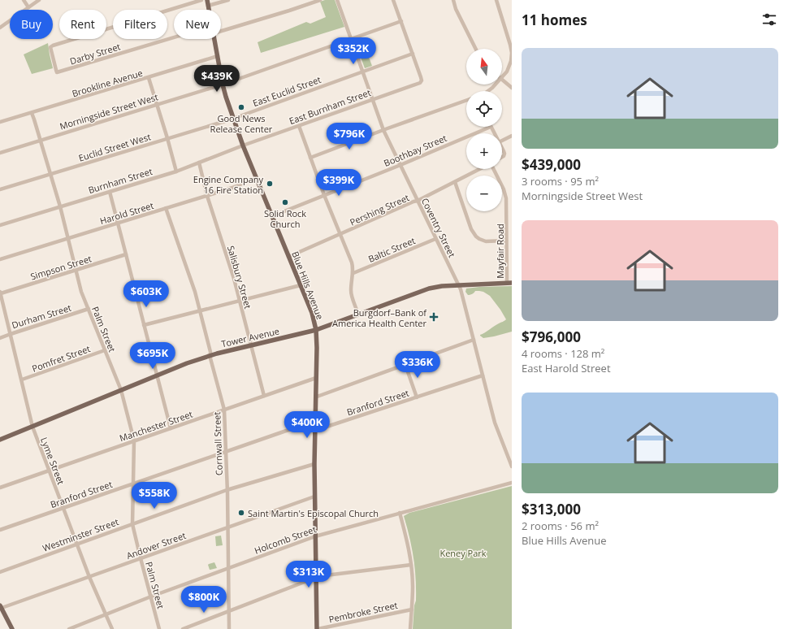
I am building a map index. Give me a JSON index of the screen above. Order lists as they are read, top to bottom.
{
  "streets": {
    "main road": ["Blue Hills Avenue", "Tower Avenue"],
    "street": [
      "Darby Street",
      "Brookline Avenue",
      "East Euclid Street",
      "East Burnham Street",
      "Morningside Street West",
      "Euclid Street West",
      "Boothbay Street",
      "Burnham Street",
      "Pershing Street",
      "Harold Street",
      "Coventry Street",
      "Baltic Street",
      "Mayfair Road",
      "Simpson Street",
      "Salisbury Street",
      "Durham Street",
      "Palm Street",
      "Pomfret Street",
      "Branford Street",
      "Manchester Street",
      "Cornwall Street",
      "Lyme Street",
      "Westminster Street",
      "Holcomb Street",
      "Andover Street",
      "Pembroke Street"
    ]
  },
  "crossings": [
    ["Brookline Avenue", "Blue Hills Avenue"],
    ["Brookline Avenue", "Palm Street"],
    ["East Euclid Street", "East Burnham Street"],
    ["East Euclid Street", "Euclid Street West"],
    ["East Euclid Street", "Coventry Street"],
    ["East Euclid Street", "Blue Hills Avenue"],
    ["East Burnham Street", "Burnham Street"],
    ["East Burnham Street", "Coventry Street"],
    ["East Burnham Street", "Blue Hills Avenue"],
    ["Morningside Street West", "Coventry Street"],
    ["Morningside Street West", "Blue Hills Avenue"],
    ["Morningside Street West", "Palm Street"],
    ["Euclid Street West", "Blue Hills Avenue"],
    ["Euclid Street West", "Palm Street"],
    ["Boothbay Street", "Coventry Street"],
    ["Boothbay Street", "Blue Hills Avenue"],
    ["Burnham Street", "Salisbury Street"],
    ["Burnham Street", "Blue Hills Avenue"],
    ["Burnham Street", "Palm Street"],
    ["Pershing Street", "Coventry Street"],
    ["Pershing Street", "Blue Hills Avenue"],
    ["Harold Street", "Salisbury Street"],
    ["Harold Street", "Blue Hills Avenue"],
    ["Harold Street", "Palm Street"],
    ["Harold Street", "Cornwall Street"],
    ["Coventry Street", "Baltic Street"],
    ["Coventry Street", "Tower Avenue"],
    ["Coventry Street", "Branford Street"],
    ["Mayfair Road", "Tower Avenue"],
    ["Simpson Street", "Palm Street"],
    ["Simpson Street", "Lyme Street"],
    ["Salisbury Street", "Tower Avenue"],
    ["Salisbury Street", "Manchester Street"],
    ["Blue Hills Avenue", "Tower Avenue"],
    ["Blue Hills Avenue", "Branford Street"],
    ["Blue Hills Avenue", "Manchester Street"],
    ["Blue Hills Avenue", "Westminster Street"],
    ["Blue Hills Avenue", "Holcomb Street"],
    ["Blue Hills Avenue", "Andover Street"],
    ["Blue Hills Avenue", "Pembroke Street"],
    ["Durham Street", "Palm Street"],
    ["Durham Street", "Lyme Street"],
    ["Palm Street", "Tower Avenue"],
    ["Palm Street", "Pomfret Street"],
    ["Palm Street", "Branford Street"],
    ["Palm Street", "Manchester Street"],
    ["Palm Street", "Westminster Street"],
    ["Palm Street", "Holcomb Street"],
    ["Palm Street", "Andover Street"],
    ["Tower Avenue", "Cornwall Street"],
    ["Tower Avenue", "Lyme Street"],
    ["Pomfret Street", "Lyme Street"],
    ["Branford Street", "Cornwall Street"],
    ["Branford Street", "Lyme Street"],
    ["Manchester Street", "Cornwall Street"],
    ["Manchester Street", "Lyme Street"],
    ["Cornwall Street", "Westminster Street"],
    ["Cornwall Street", "Holcomb Street"],
    ["Cornwall Street", "Andover Street"],
    ["Lyme Street", "Westminster Street"],
    ["Lyme Street", "Holcomb Street"],
    ["Lyme Street", "Andover Street"]
  ],
  "parks": ["Keney Park"],
  "places": {
    "other": [
      "Good News Release Center",
      "Engine Company 16 Fire Station",
      "Solid Rock Church",
      "Saint Martin's Episcopal Church"
    ],
    "health": ["Burgdorf–Bank of America Health Center"]
  },
  "north": "top",
  "page": {
    "heading": "11 homes",
    "chip": [
      "Buy",
      "Rent",
      "Filters",
      "New"
    ],
    "price": [
      "$352K",
      "$439K",
      "$796K",
      "$399K",
      "$603K",
      "$695K",
      "$336K",
      "$400K",
      "$558K",
      "$313K",
      "$800K"
    ],
    "list": [
      {
        "name": "$439,000",
        "note": "3 rooms · 95 m² · Morningside Street West"
      },
      {
        "name": "$796,000",
        "note": "4 rooms · 128 m² · East Harold Street"
      },
      {
        "name": "$313,000",
        "note": "2 rooms · 56 m² · Blue Hills Avenue"
      }
    ],
    "map_buttons": ["+", "−"]
  }
}
